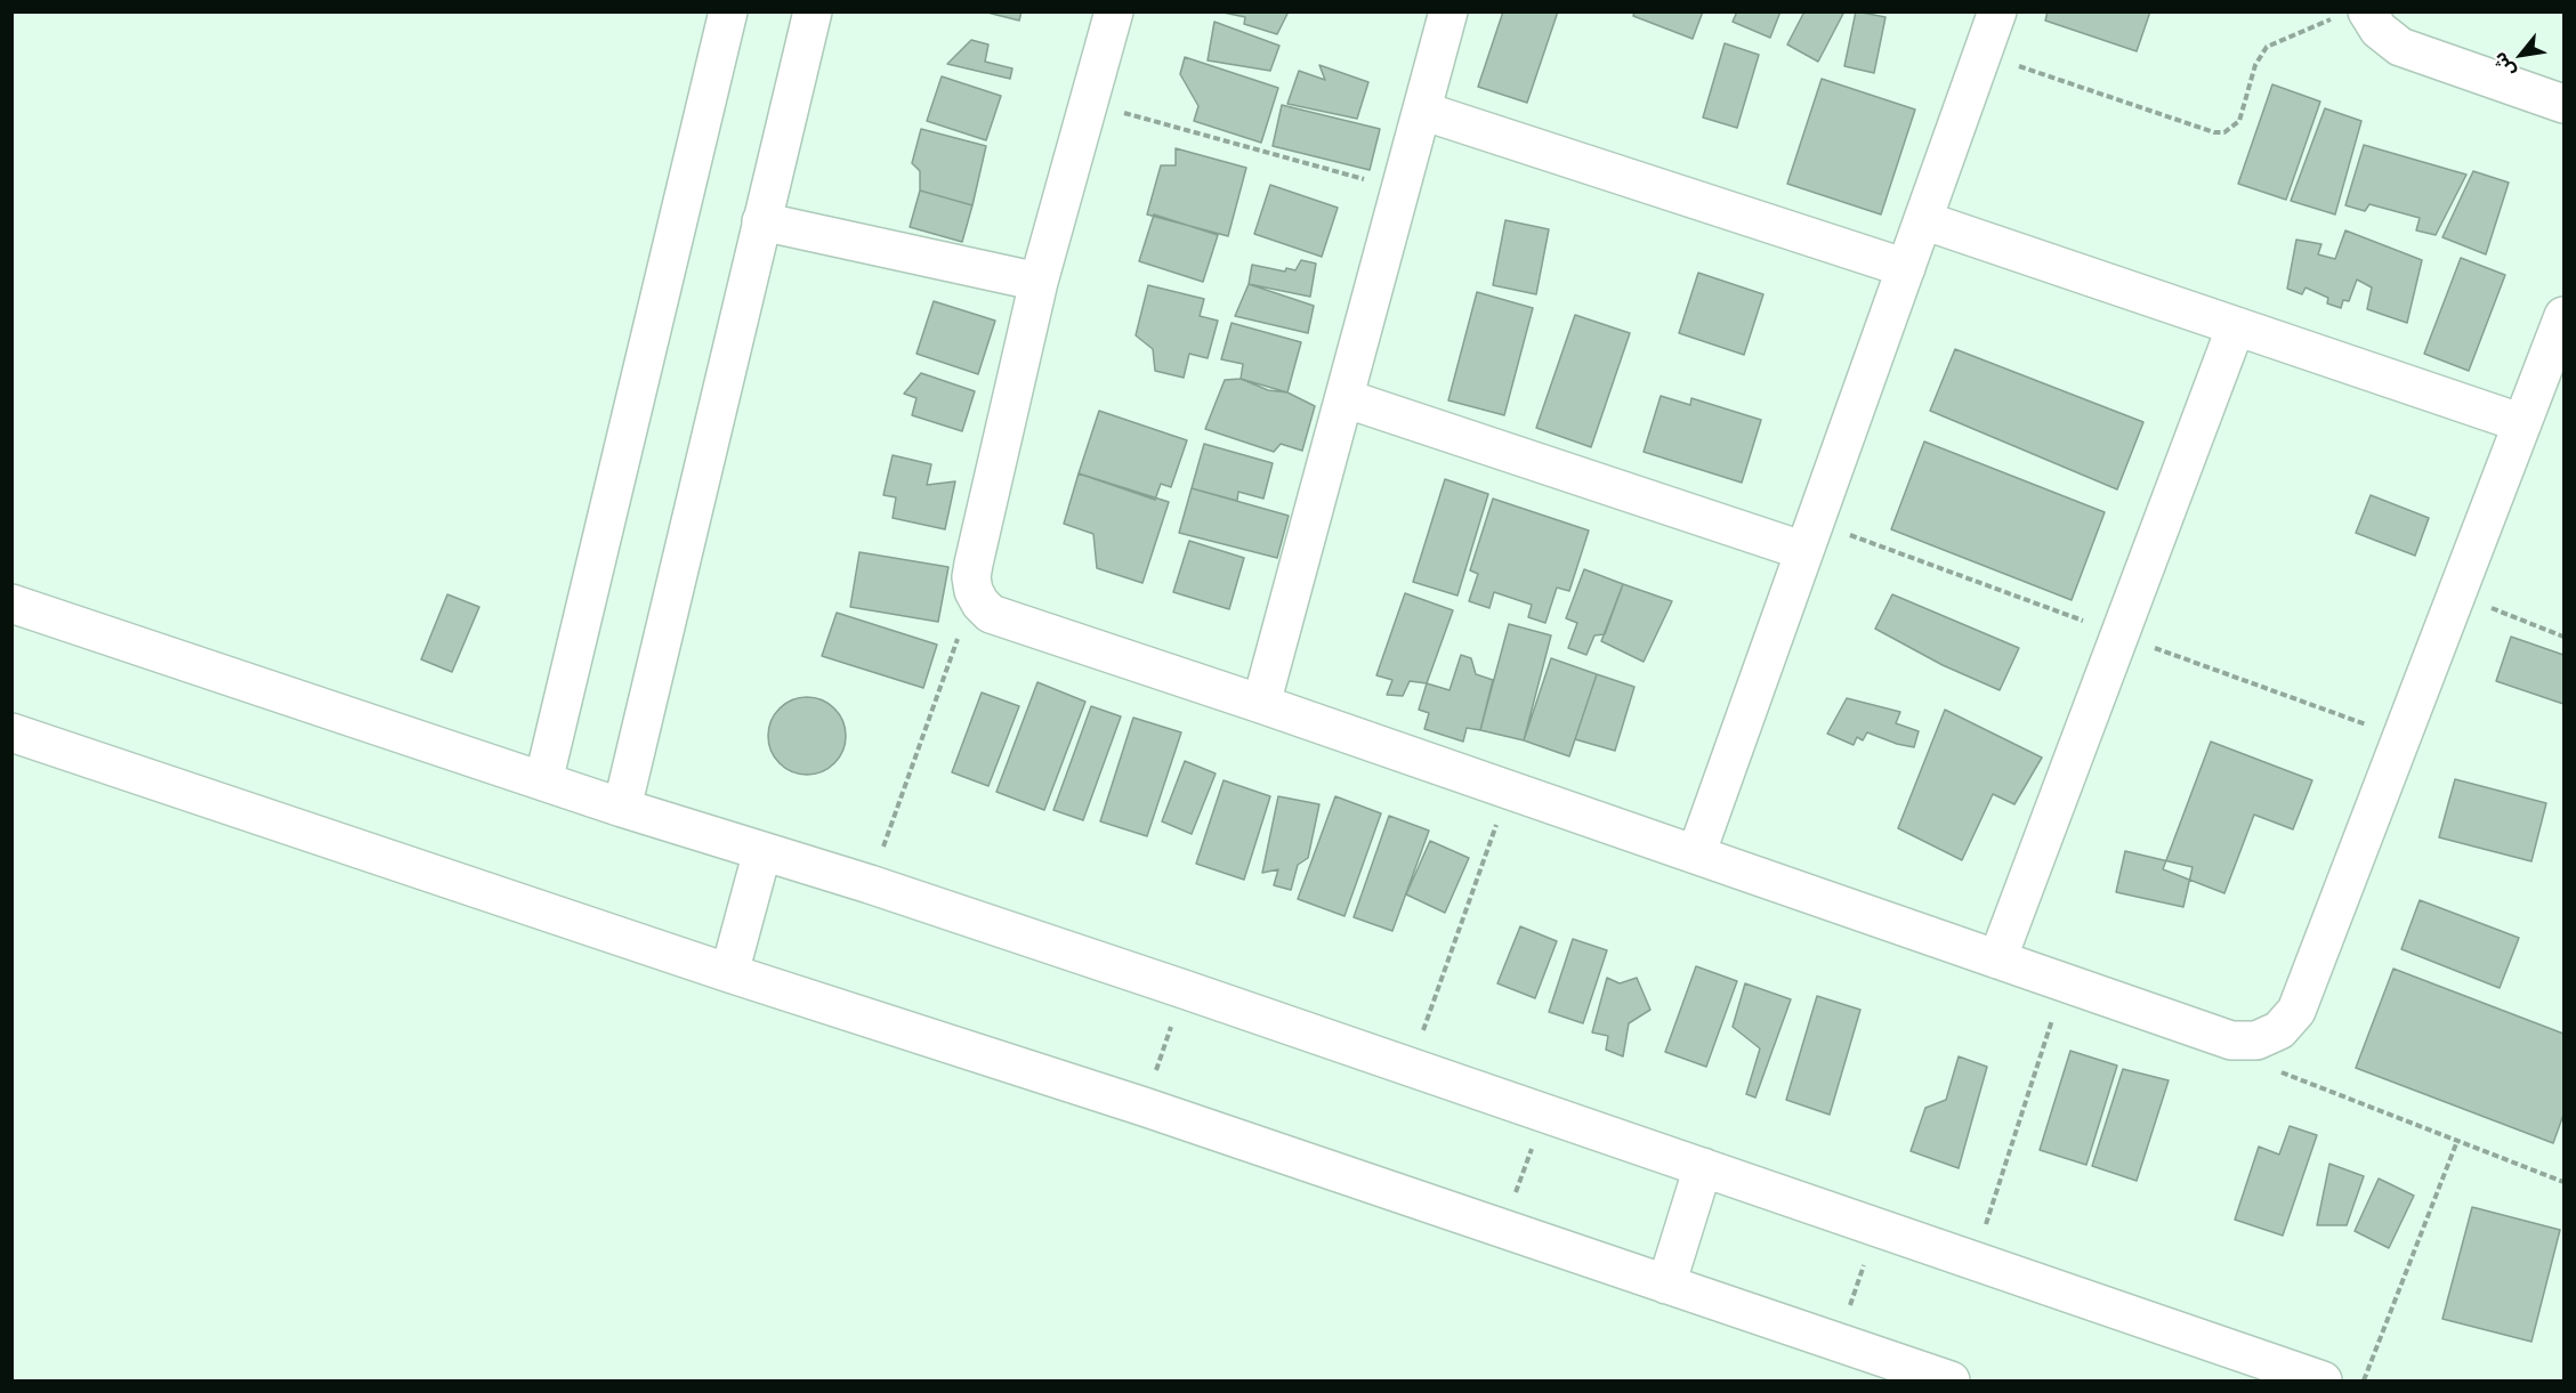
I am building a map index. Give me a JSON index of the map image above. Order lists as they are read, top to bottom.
{
  "north": "bottom left"
}
